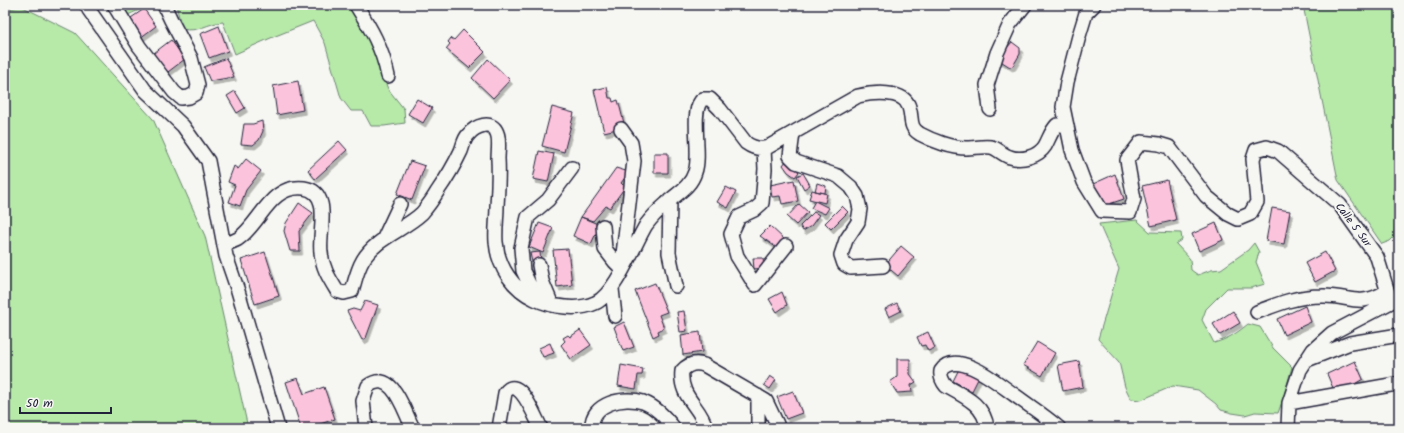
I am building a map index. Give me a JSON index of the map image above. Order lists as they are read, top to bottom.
{
  "streets": {
    "street": ["Calle 5 Sur"]
  },
  "scale_bar": "50 m"
}
